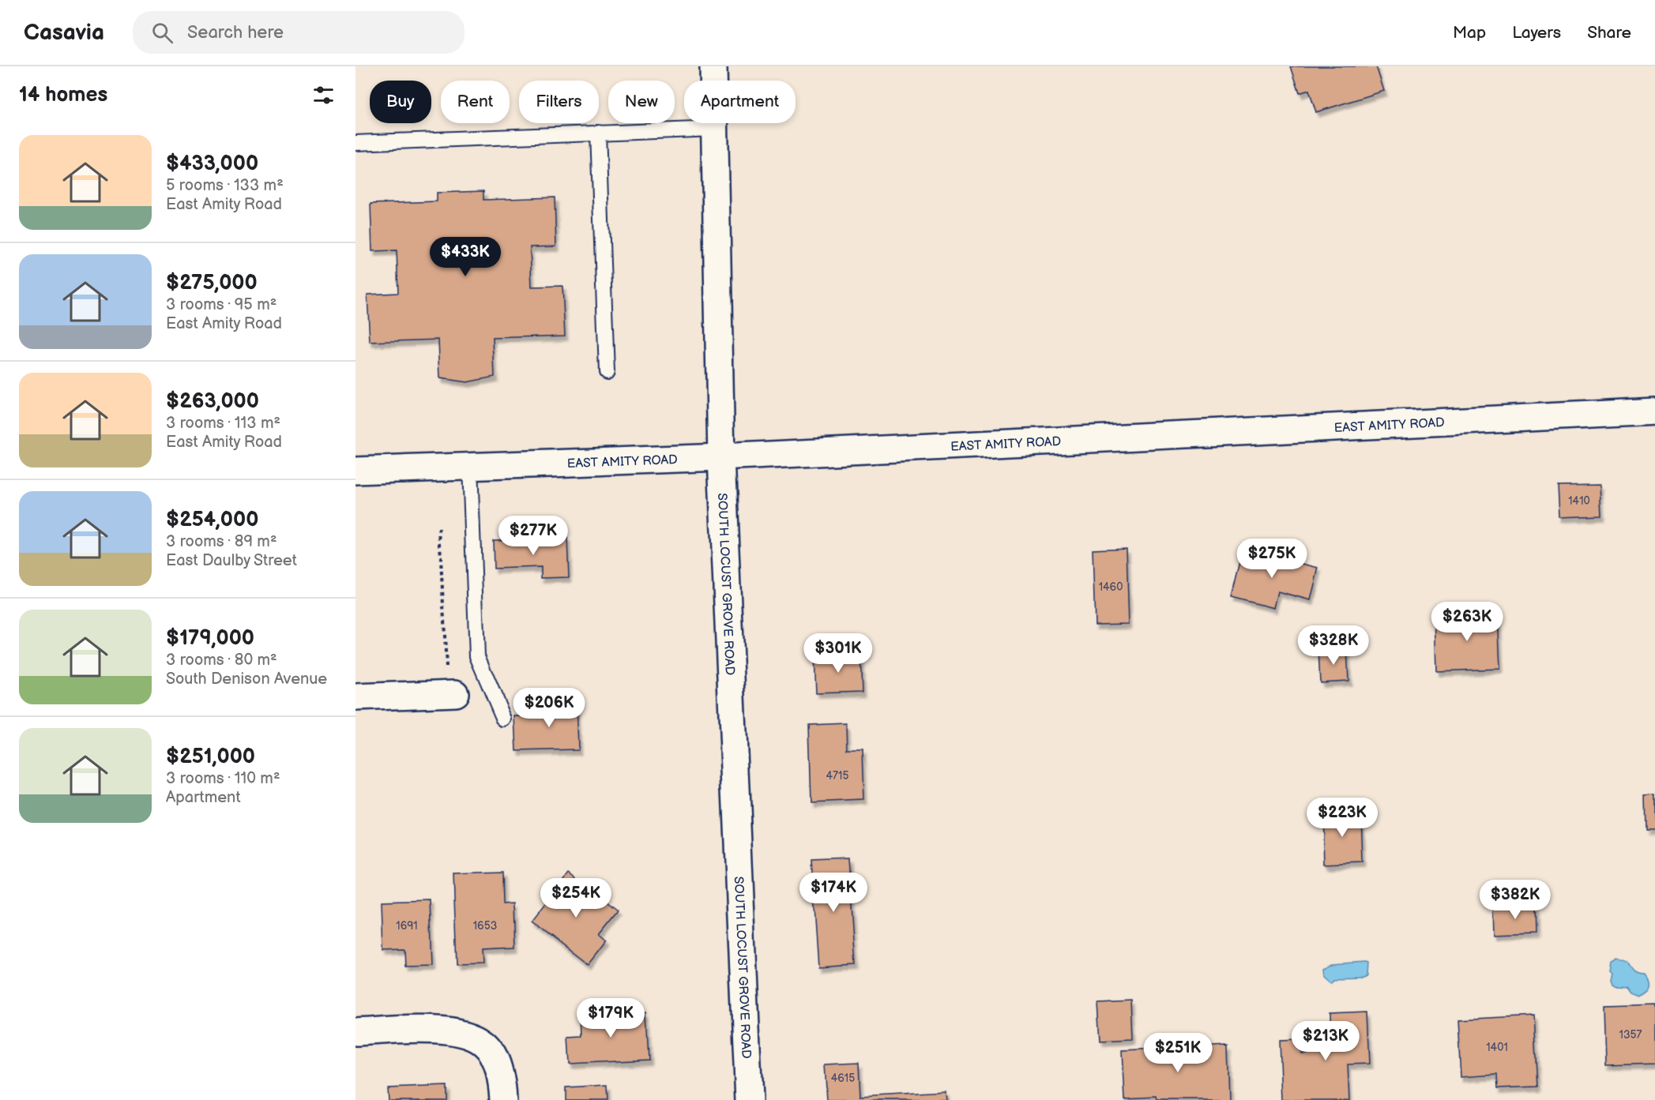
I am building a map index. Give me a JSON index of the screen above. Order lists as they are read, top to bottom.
{
  "streets": {
    "main road": ["EAST AMITY ROAD", "SOUTH LOCUST GROVE ROAD"]
  },
  "crossings": [
    ["EAST AMITY ROAD", "SOUTH LOCUST GROVE ROAD"]
  ],
  "house_numbers": [
    "1410",
    "1460",
    "4715",
    "1691",
    "1653",
    "1357",
    "1401",
    "4615"
  ],
  "page": {
    "header": "Casavia",
    "search": "Search here",
    "nav": ["Map", "Layers", "Share"],
    "heading": "14 homes",
    "chip": [
      "Buy",
      "Rent",
      "Filters",
      "New",
      "Apartment"
    ],
    "list": [
      {
        "name": "$433,000",
        "note": "5 rooms · 133 m² · East Amity Road"
      },
      {
        "name": "$275,000",
        "note": "3 rooms · 95 m² · East Amity Road"
      },
      {
        "name": "$263,000",
        "note": "3 rooms · 113 m² · East Amity Road"
      },
      {
        "name": "$254,000",
        "note": "3 rooms · 89 m² · East Daulby Street"
      },
      {
        "name": "$179,000",
        "note": "3 rooms · 80 m² · South Denison Avenue"
      },
      {
        "name": "$251,000",
        "note": "3 rooms · 110 m² · Apartment"
      }
    ],
    "price": [
      "$433K",
      "$277K",
      "$275K",
      "$263K",
      "$328K",
      "$301K",
      "$206K",
      "$223K",
      "$174K",
      "$254K",
      "$382K",
      "$179K",
      "$213K",
      "$251K"
    ]
  }
}
